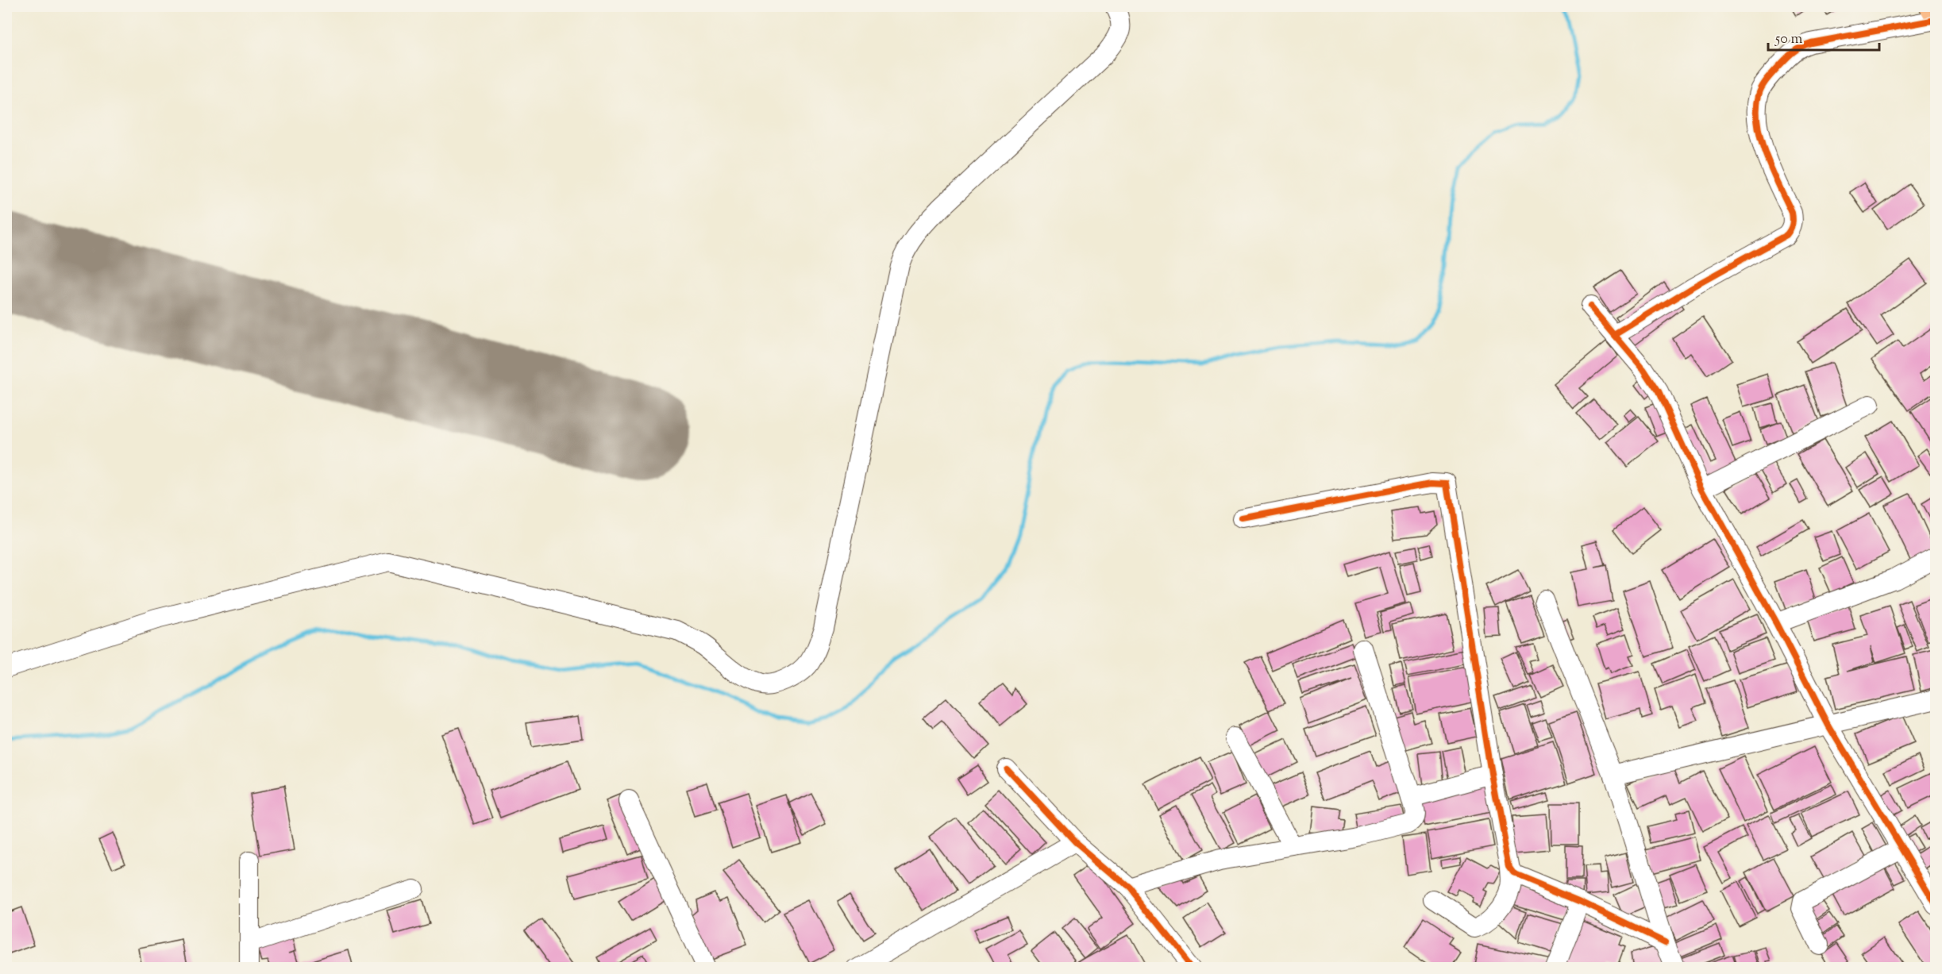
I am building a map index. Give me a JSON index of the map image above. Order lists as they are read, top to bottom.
{
  "scale_bar": "50 m"
}
